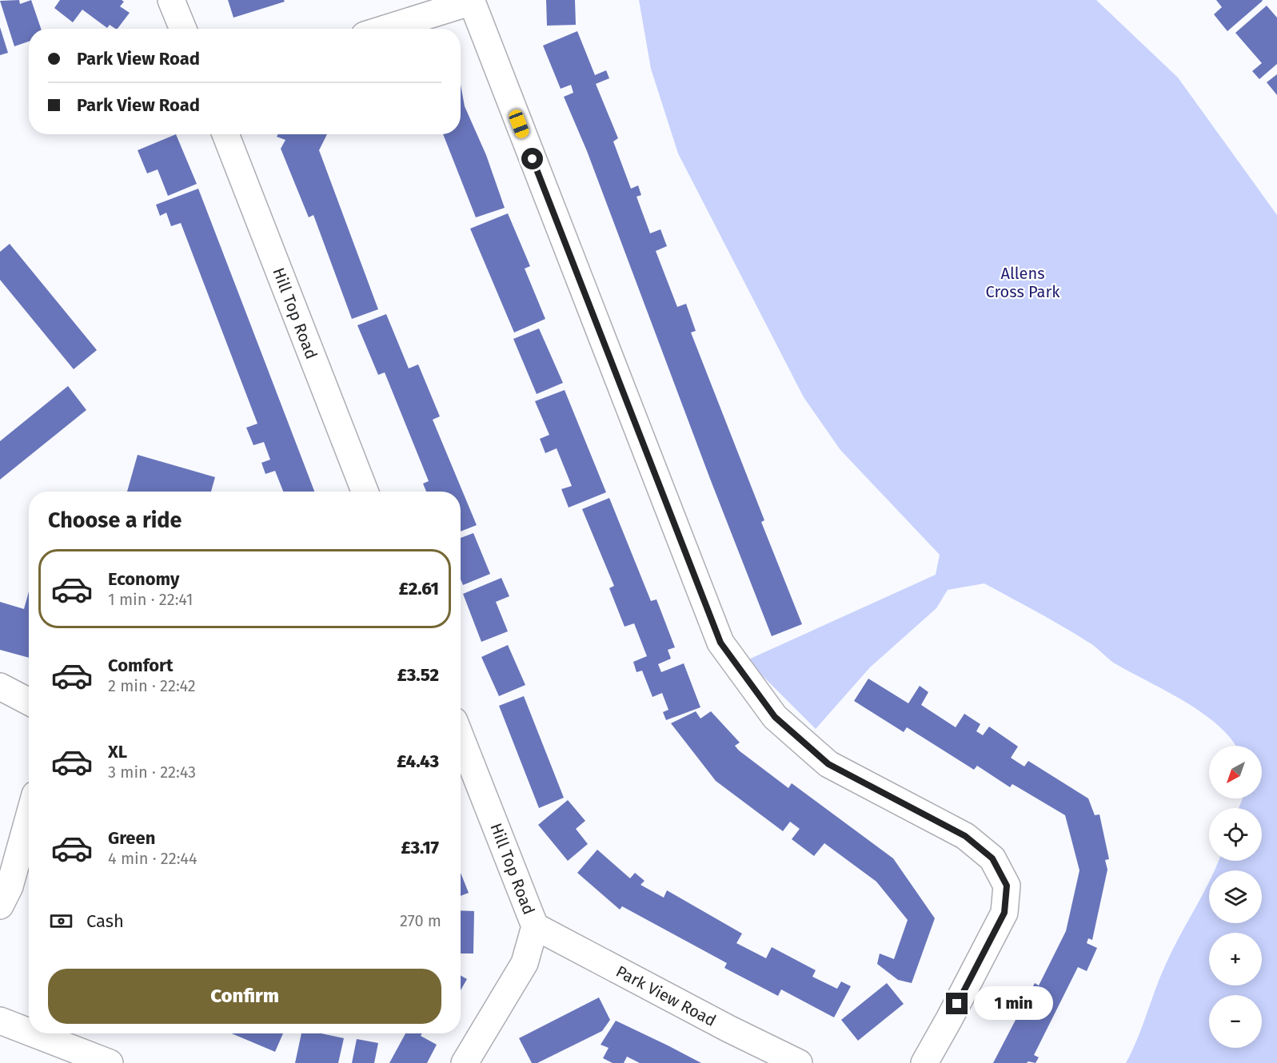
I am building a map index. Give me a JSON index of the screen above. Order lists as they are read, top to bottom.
{
  "streets": {
    "street": ["Hill Top Road", "Park View Road"]
  },
  "crossings": [
    ["Hill Top Road", "Park View Road"]
  ],
  "parks": ["Allens Cross Park"],
  "north": "bottom left",
  "page": {
    "banner": ["Park View Road", "Park View Road"],
    "heading": "Choose a ride",
    "list": [
      {
        "name": "Economy",
        "note": "1 min · 22:41",
        "value": "£2.61"
      },
      {
        "name": "Comfort",
        "note": "2 min · 22:42",
        "value": "£3.52"
      },
      {
        "name": "XL",
        "note": "3 min · 22:43",
        "value": "£4.43"
      },
      {
        "name": "Green",
        "note": "4 min · 22:44",
        "value": "£3.17"
      }
    ],
    "map_buttons": ["+", "−"],
    "pay": ["Cash", "270 m"],
    "buttons": "Confirm",
    "bubble": "1 min"
  }
}
